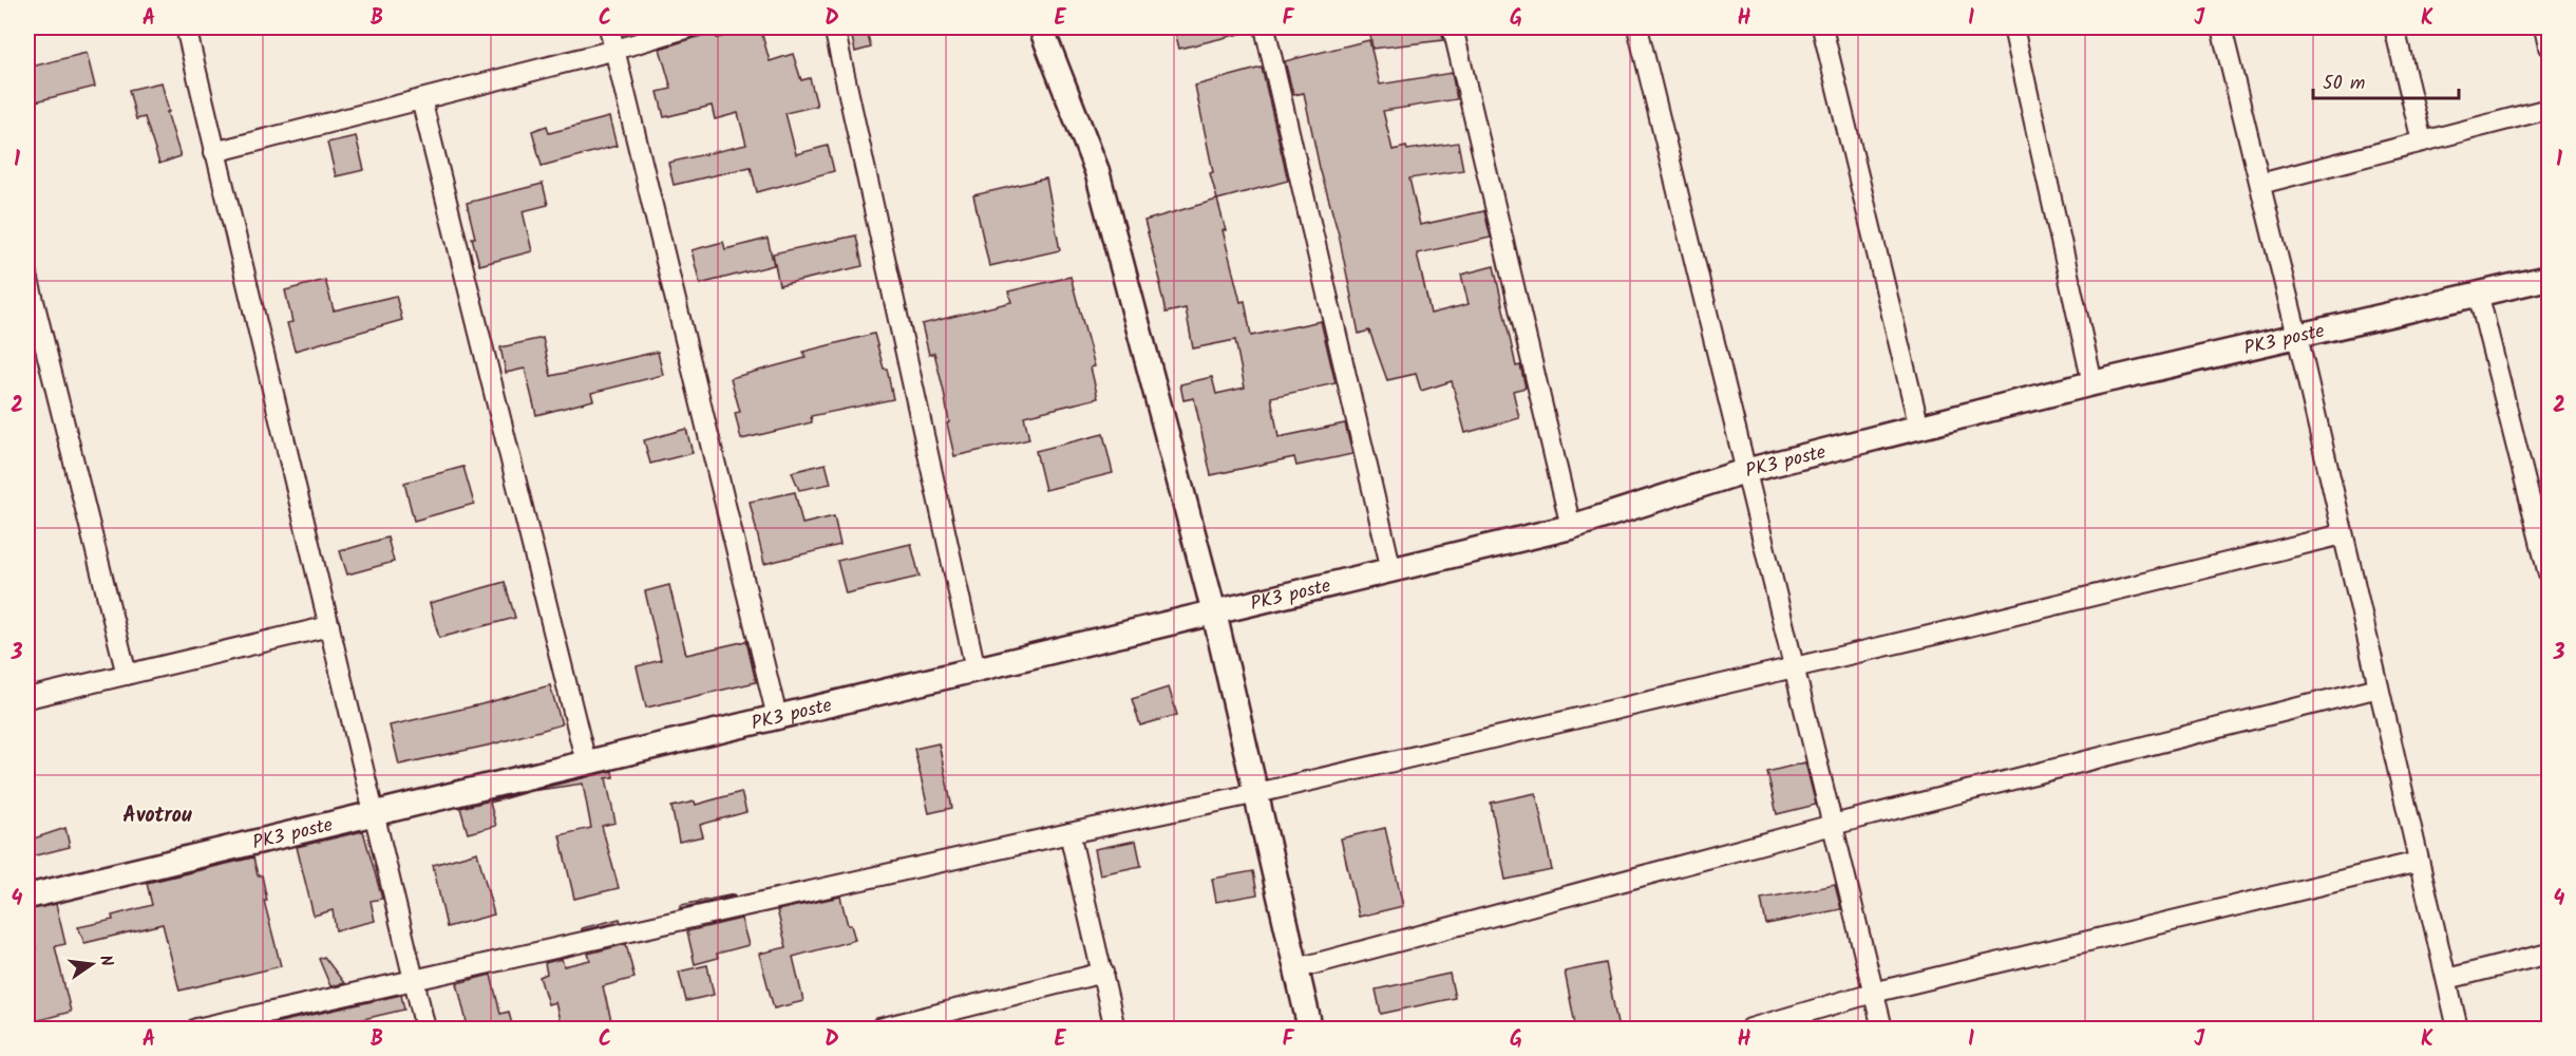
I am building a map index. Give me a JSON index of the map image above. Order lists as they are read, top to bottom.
{
  "streets": {
    "street": ["PK3 poste"]
  },
  "districts": ["Avotrou"],
  "scale_bar": "50 m",
  "north": "right",
  "grid": {
    "columns": [
      "A",
      "B",
      "C",
      "D",
      "E",
      "F",
      "G",
      "H",
      "I",
      "J",
      "K"
    ],
    "rows": [
      "1",
      "2",
      "3",
      "4"
    ]
  }
}
